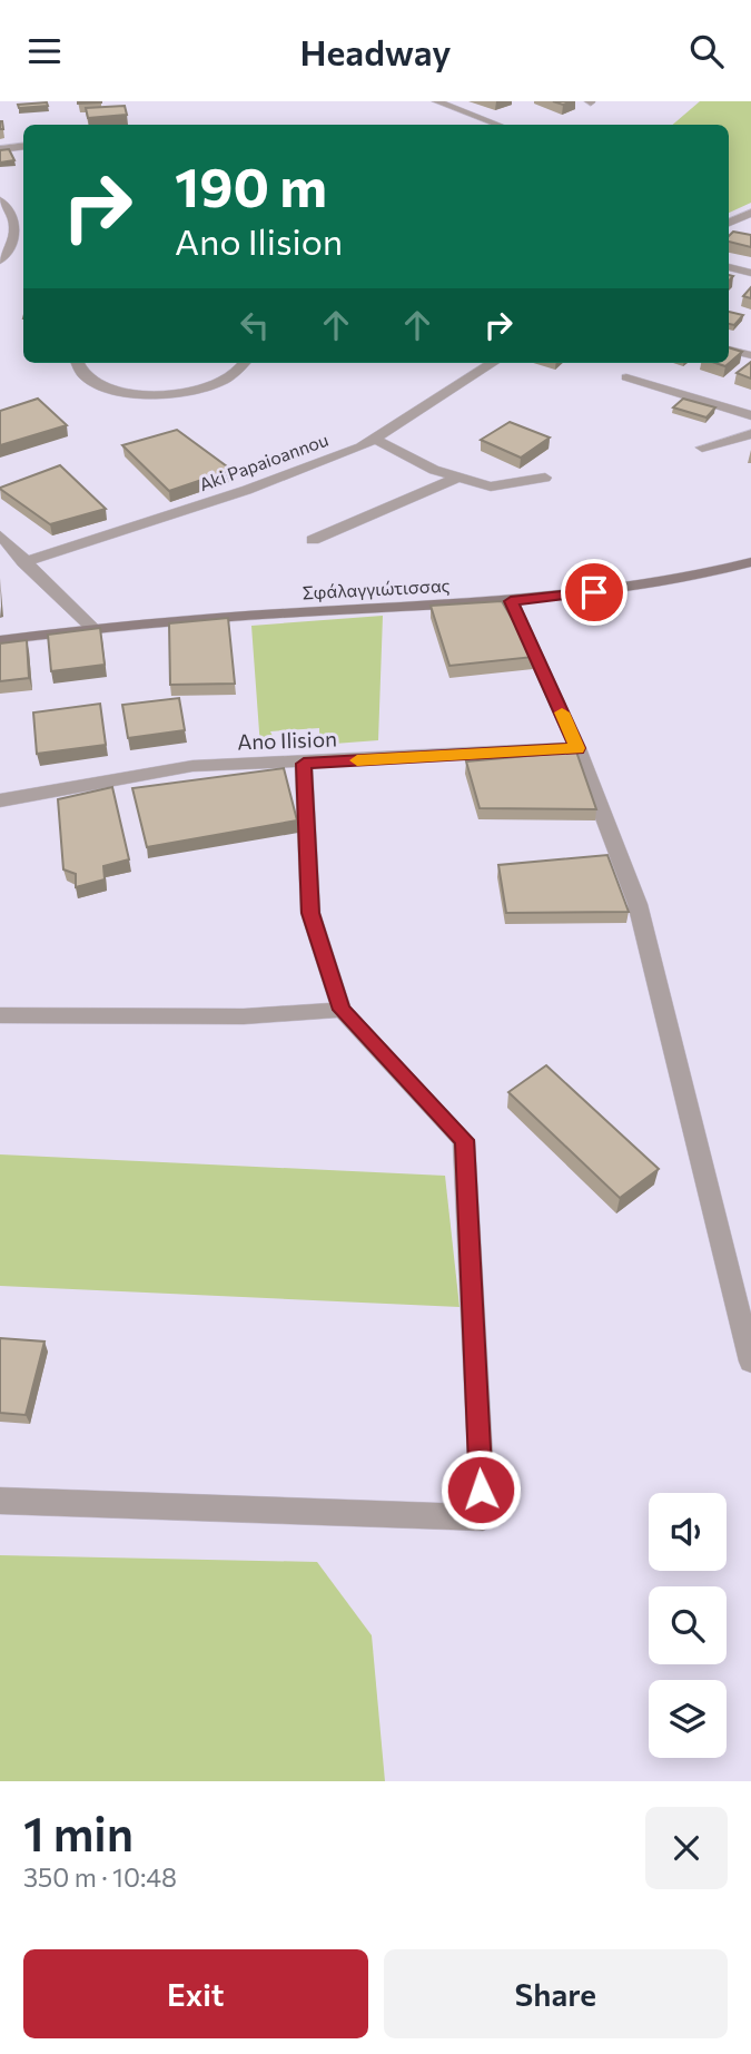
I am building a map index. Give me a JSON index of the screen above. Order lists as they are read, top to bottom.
{
  "streets": {
    "street": ["Aki Papaioannou", "Σφάλαγγιώτισσας", "Ano Ilision"]
  },
  "page": {
    "header": "Headway",
    "turn": ["190 m", "Ano Ilision"],
    "heading": ["1 min", "350 m · 10:48"],
    "buttons": ["Exit", "Share"]
  }
}
